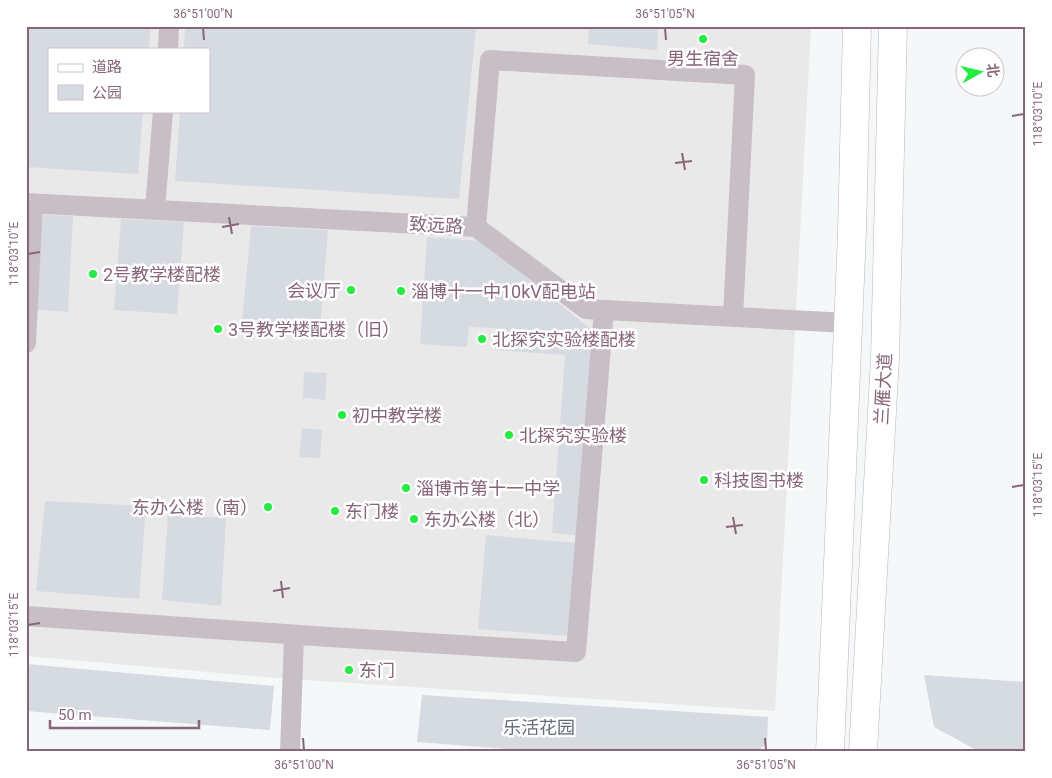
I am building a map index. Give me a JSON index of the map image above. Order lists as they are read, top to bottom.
{
  "streets": {
    "main road": ["兰雁大道"],
    "street": ["致远路"]
  },
  "parks": ["乐活花园"],
  "places": [
    "男生宿舍",
    "2号教学楼配楼",
    "会议厅",
    "淄博十一中10kV配电站",
    "3号教学楼配楼（旧）",
    "北探究实验楼配楼",
    "初中教学楼",
    "北探究实验楼",
    "科技图书楼",
    "淄博市第十一中学",
    "东办公楼（南）",
    "东门楼",
    "东办公楼（北）",
    "东门"
  ],
  "legend": ["道路", "公园"],
  "scale_bar": "50 m",
  "north": "right",
  "coordinates": [
    "36°51'00\"N",
    "36°51'05\"N",
    "118°03'10\"E",
    "118°03'15\"E"
  ]
}
